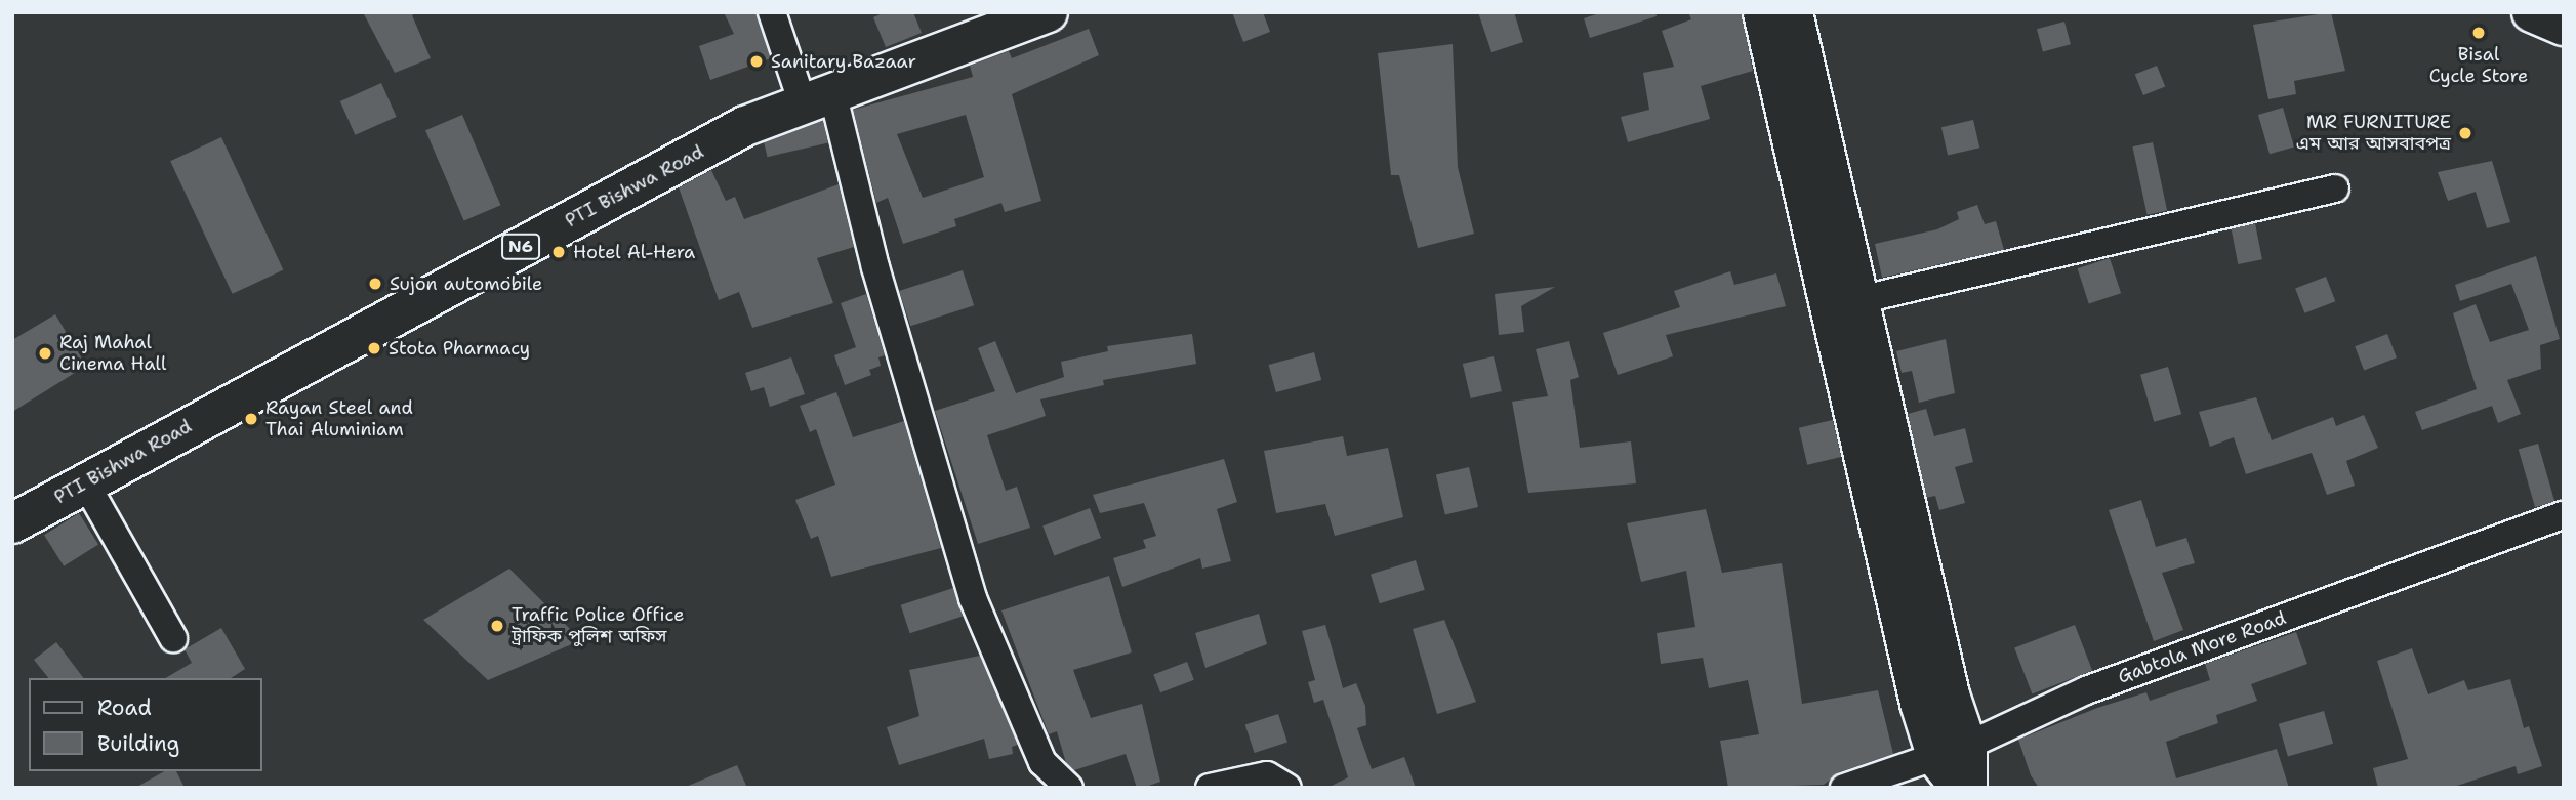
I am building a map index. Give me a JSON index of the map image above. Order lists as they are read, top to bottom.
{
  "streets": {
    "highway": ["PTI Bishwa Road", "N6"],
    "street": ["Gabtola More Road"]
  },
  "places": [
    "Bisal Cycle Store",
    "Sanitary Bazaar",
    "MR FURNITURE এম আর আসবাবপত্র",
    "Hotel Al-Hera",
    "Sujon automobile",
    "Stota Pharmacy",
    "Raj Mahal Cinema Hall",
    "Rayan Steel and Thai Aluminiam",
    "Traffic Police Office ট্রাফিক পুলিশ অফিস"
  ],
  "legend": ["Road", "Building"]
}
